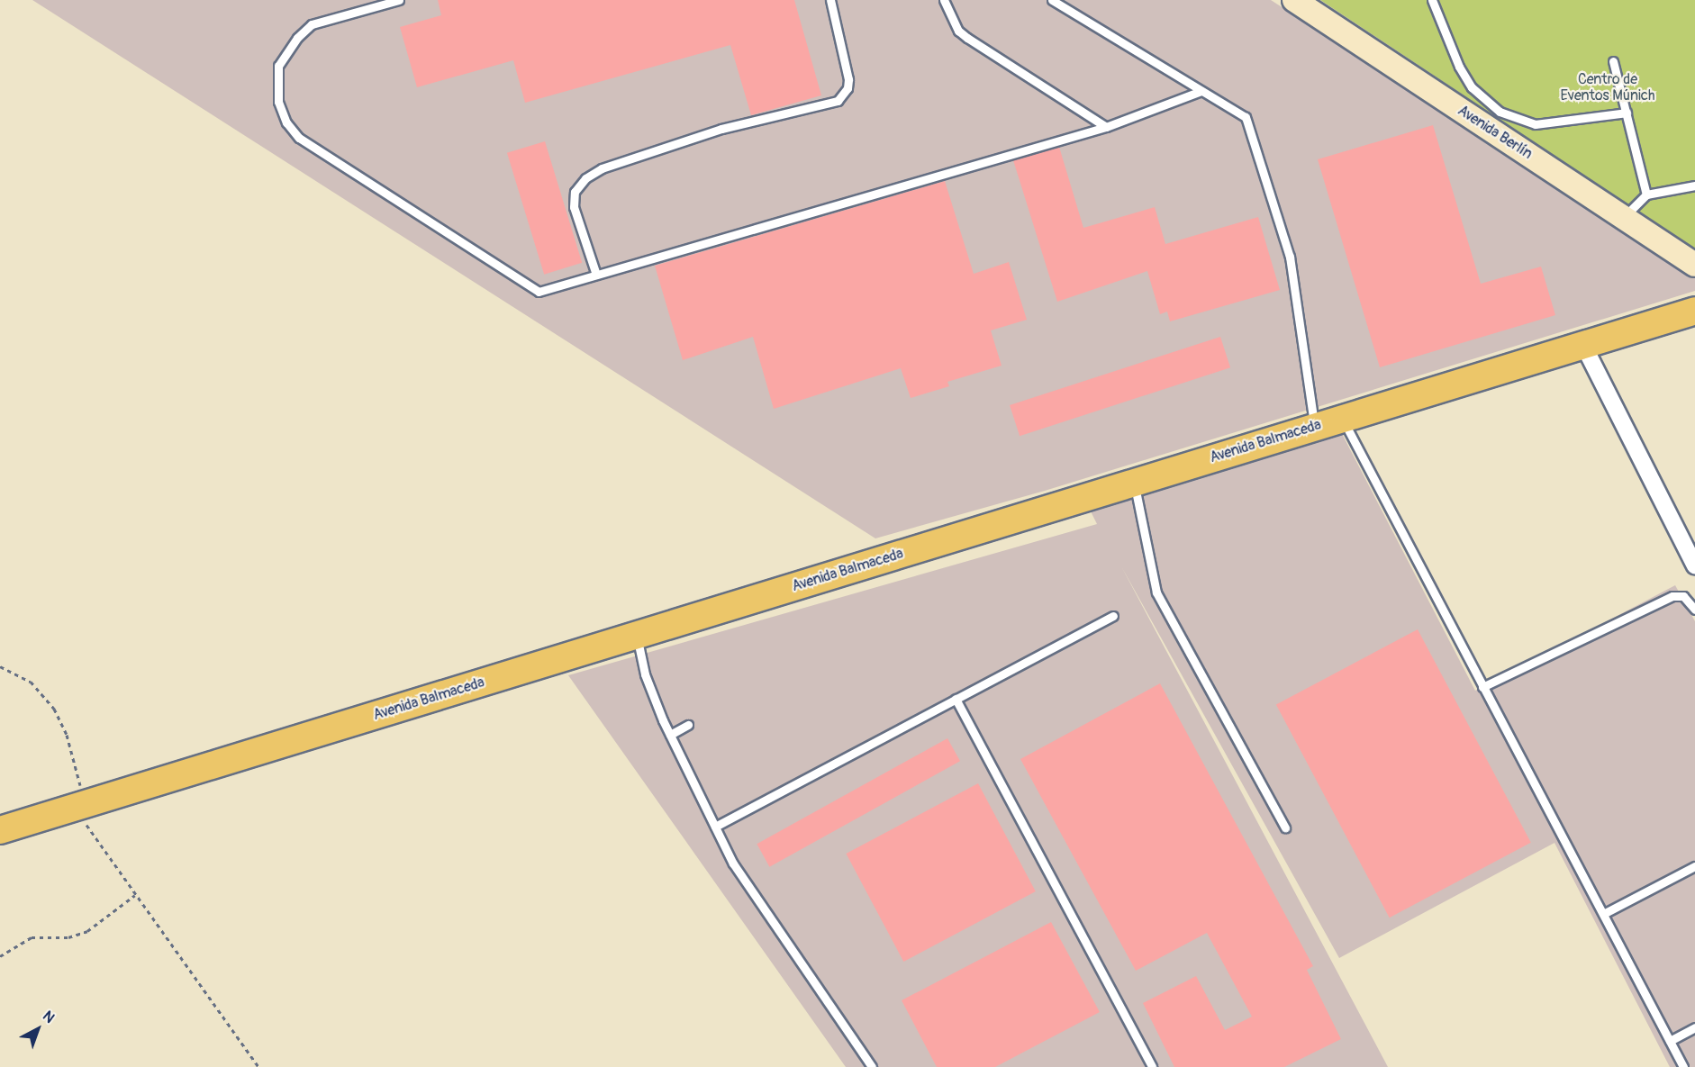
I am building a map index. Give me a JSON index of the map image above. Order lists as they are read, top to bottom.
{
  "streets": {
    "main road": ["Avenida Balmaceda"],
    "street": ["Avenida Berlín"]
  },
  "parks": ["Centro de Eventos Múnich"],
  "north": "top right"
}
